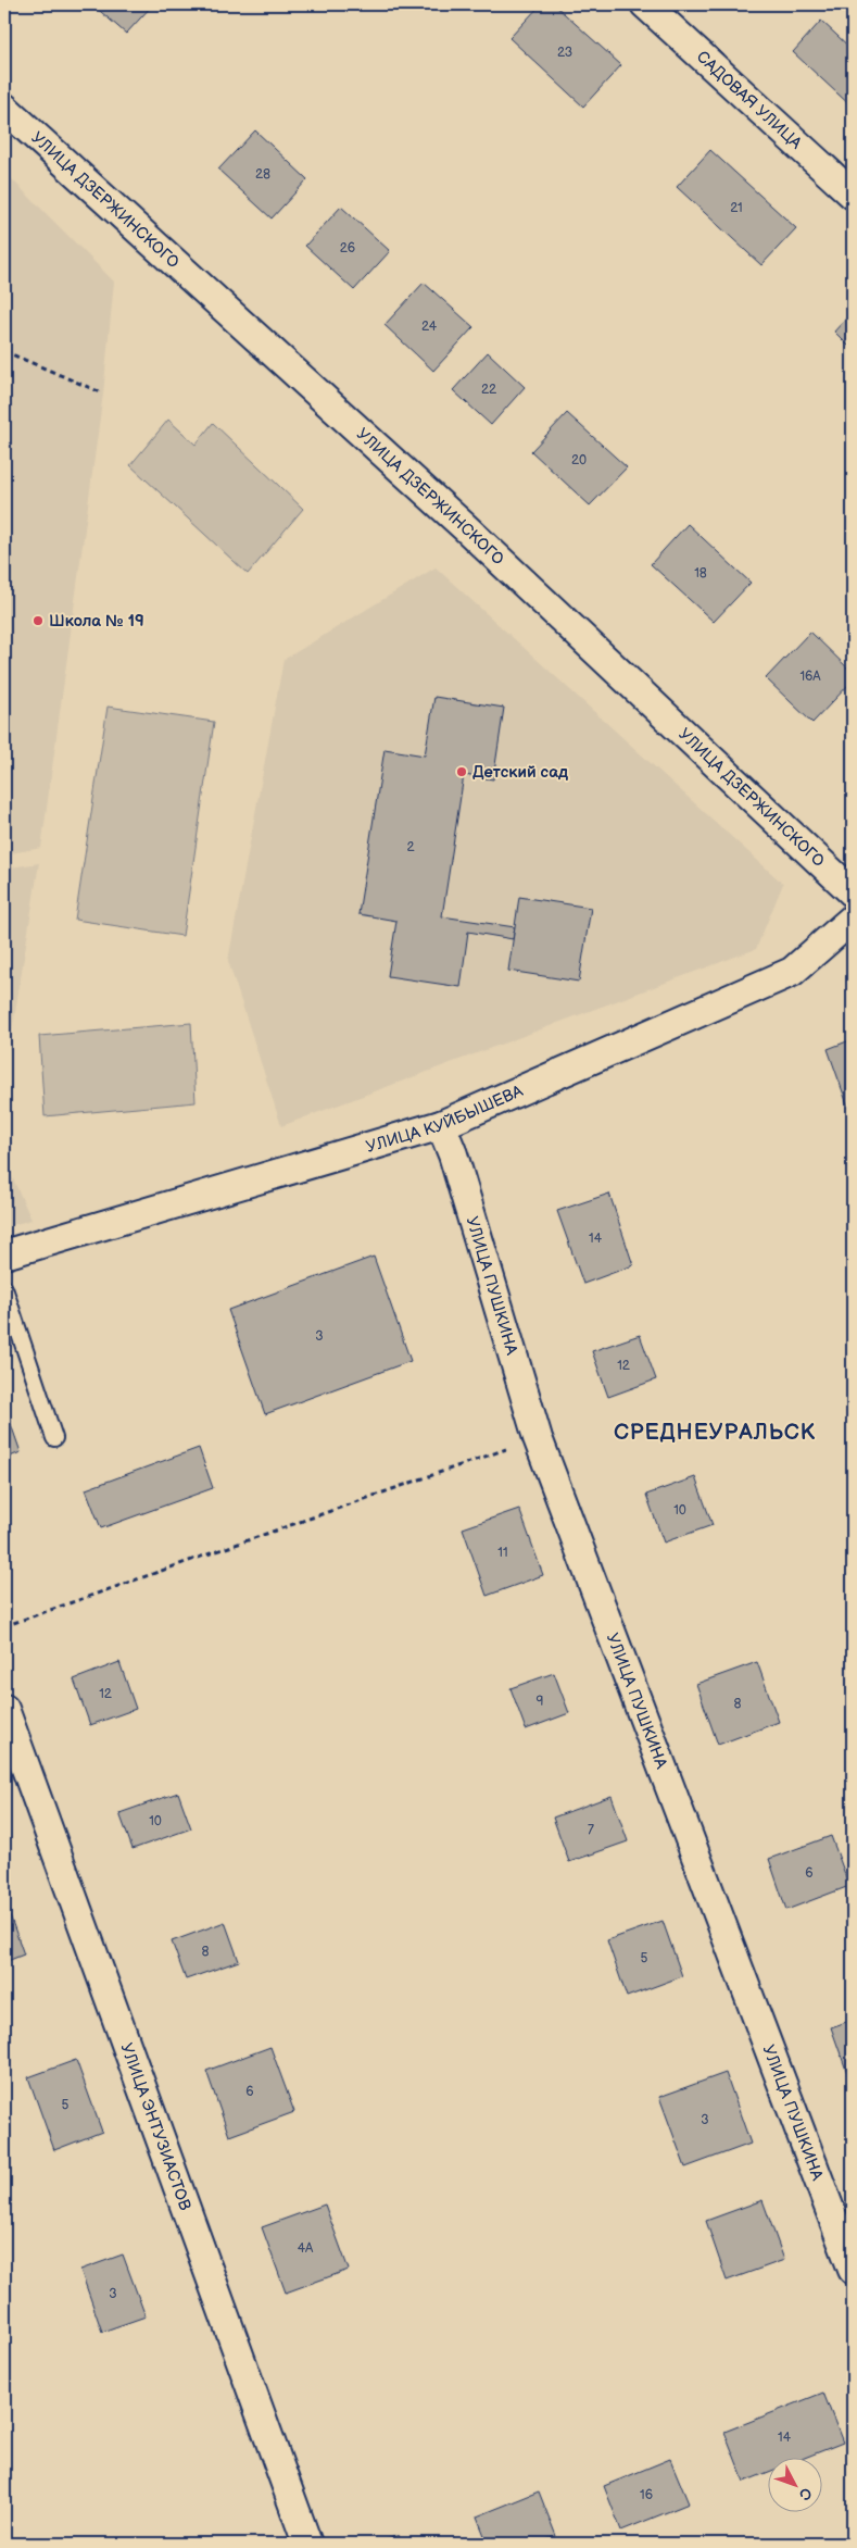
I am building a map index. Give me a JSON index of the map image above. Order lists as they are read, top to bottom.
{
  "streets": {
    "street": [
      "САДОВАЯ УЛИЦА",
      "УЛИЦА ДЗЕРЖИНСКОГО",
      "УЛИЦА КУЙБЫШЕВА",
      "УЛИЦА ПУШКИНА",
      "УЛИЦА ЭНТУЗИАСТОВ"
    ]
  },
  "crossings": [
    ["УЛИЦА КУЙБЫШЕВА", "УЛИЦА ПУШКИНА"]
  ],
  "districts": ["СРЕДНЕУРАЛЬСК"],
  "places": ["Школа № 19", "Детский сад"],
  "house_numbers": [
    "23",
    "28",
    "21",
    "26",
    "24",
    "22",
    "20",
    "18",
    "16А",
    "2",
    "14",
    "3",
    "12",
    "10",
    "11",
    "12",
    "9",
    "8",
    "10",
    "7",
    "6",
    "8",
    "5",
    "6",
    "5",
    "3",
    "4А",
    "3",
    "14",
    "16"
  ],
  "north": "bottom right"
}
